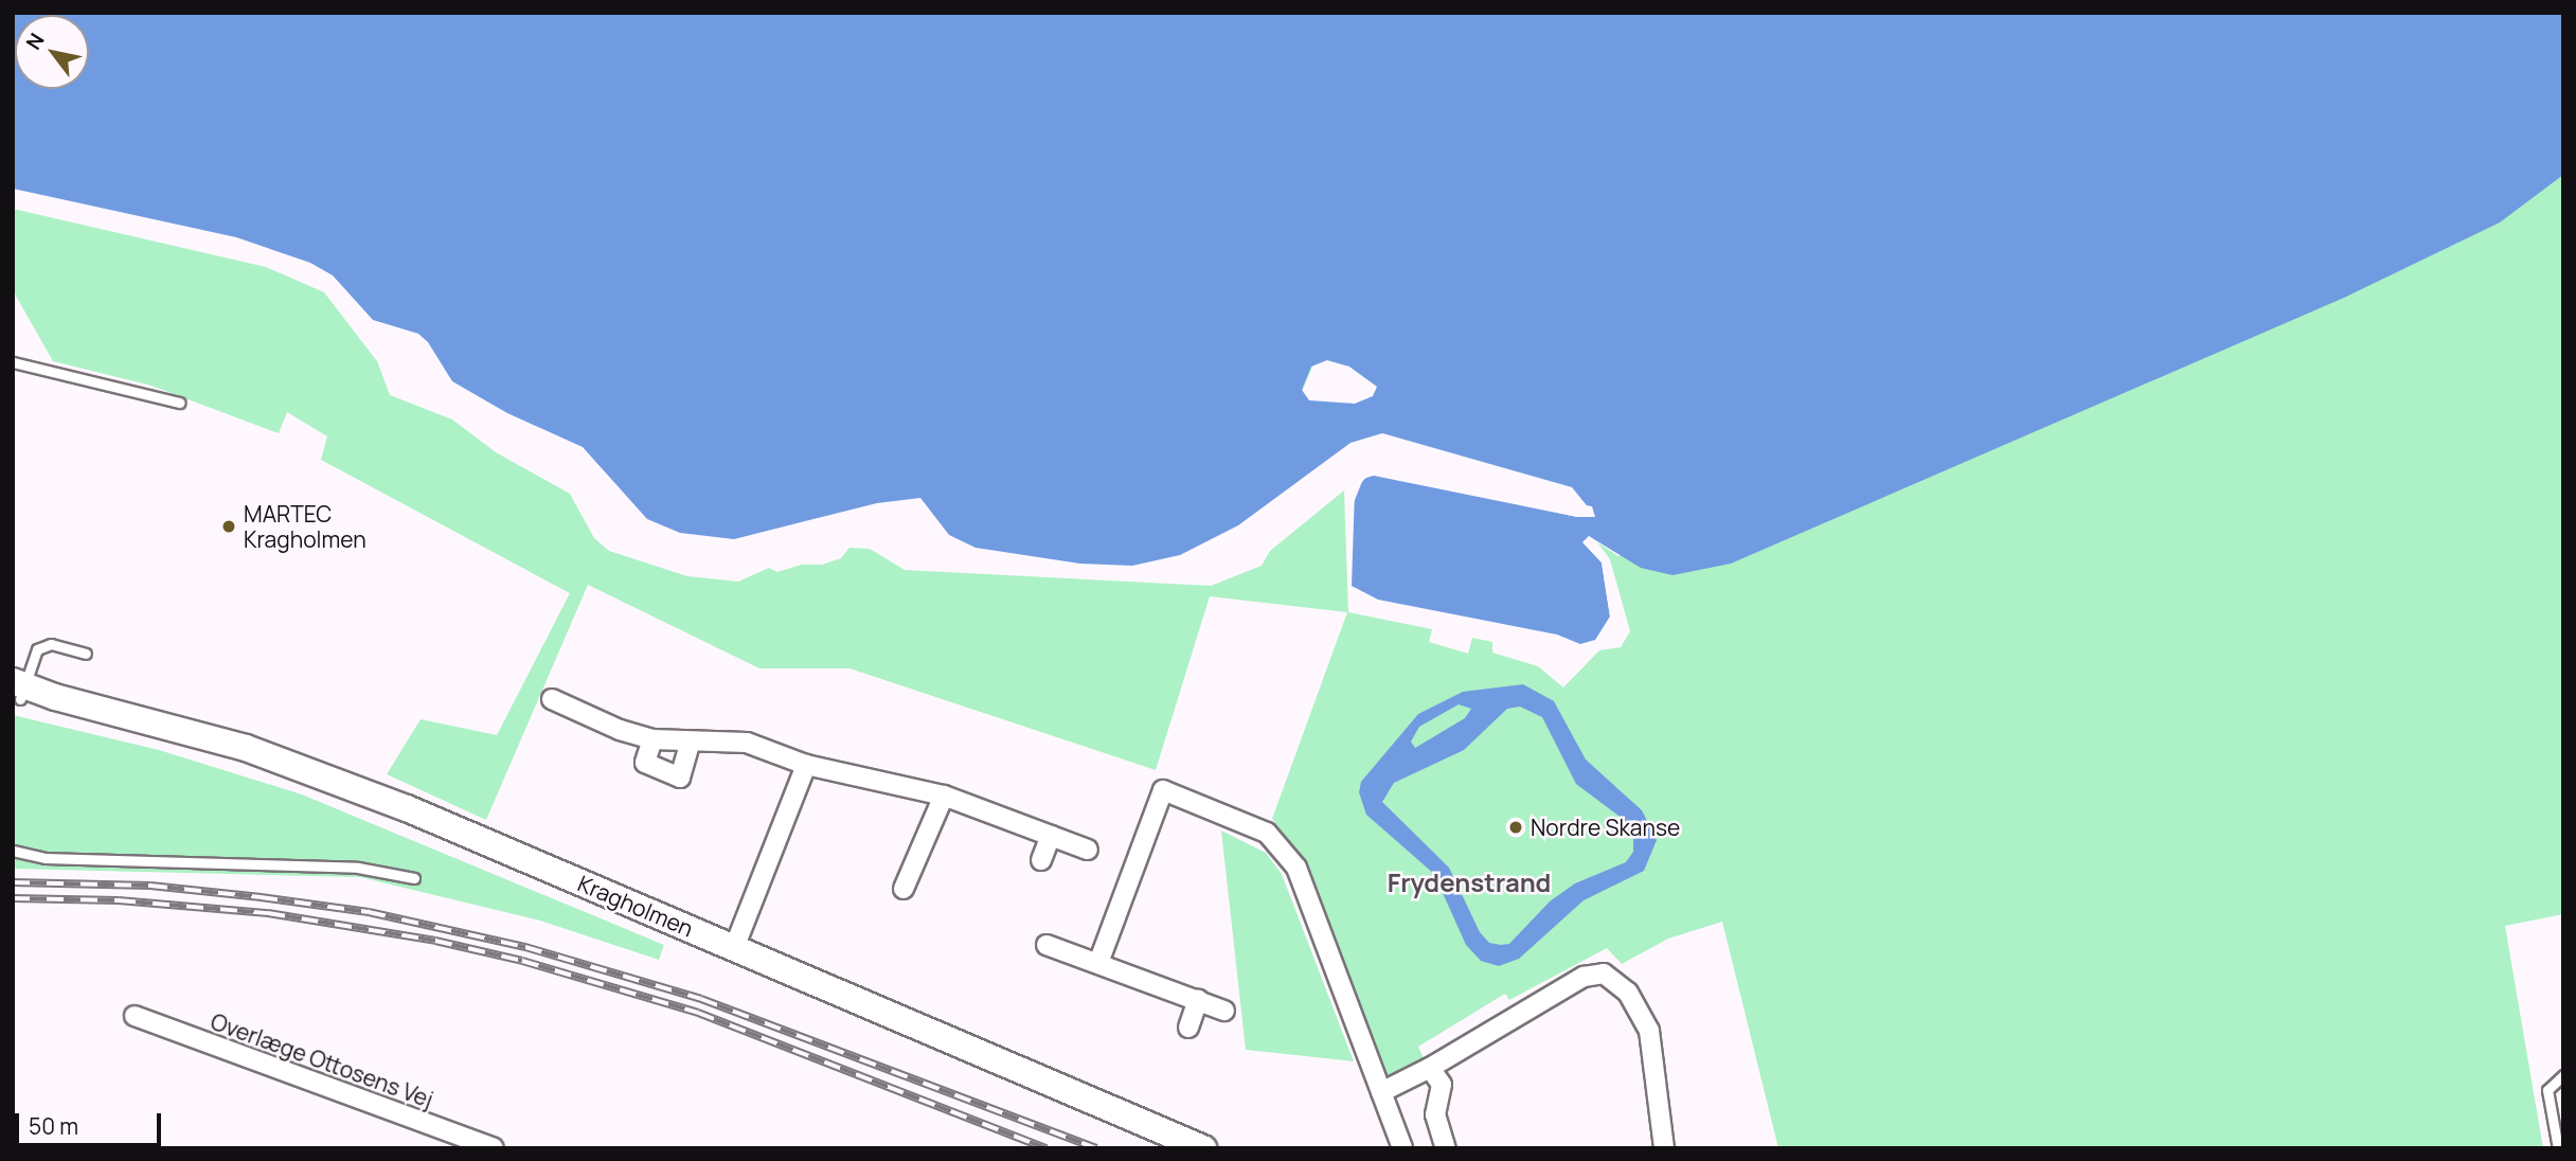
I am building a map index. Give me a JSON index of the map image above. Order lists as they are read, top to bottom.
{
  "streets": {
    "street": ["Kragholmen", "Overlæge Ottosens Vej"]
  },
  "districts": ["Frydenstrand"],
  "places": ["MARTEC Kragholmen", "Nordre Skanse"],
  "scale_bar": "50 m",
  "north": "top left"
}
